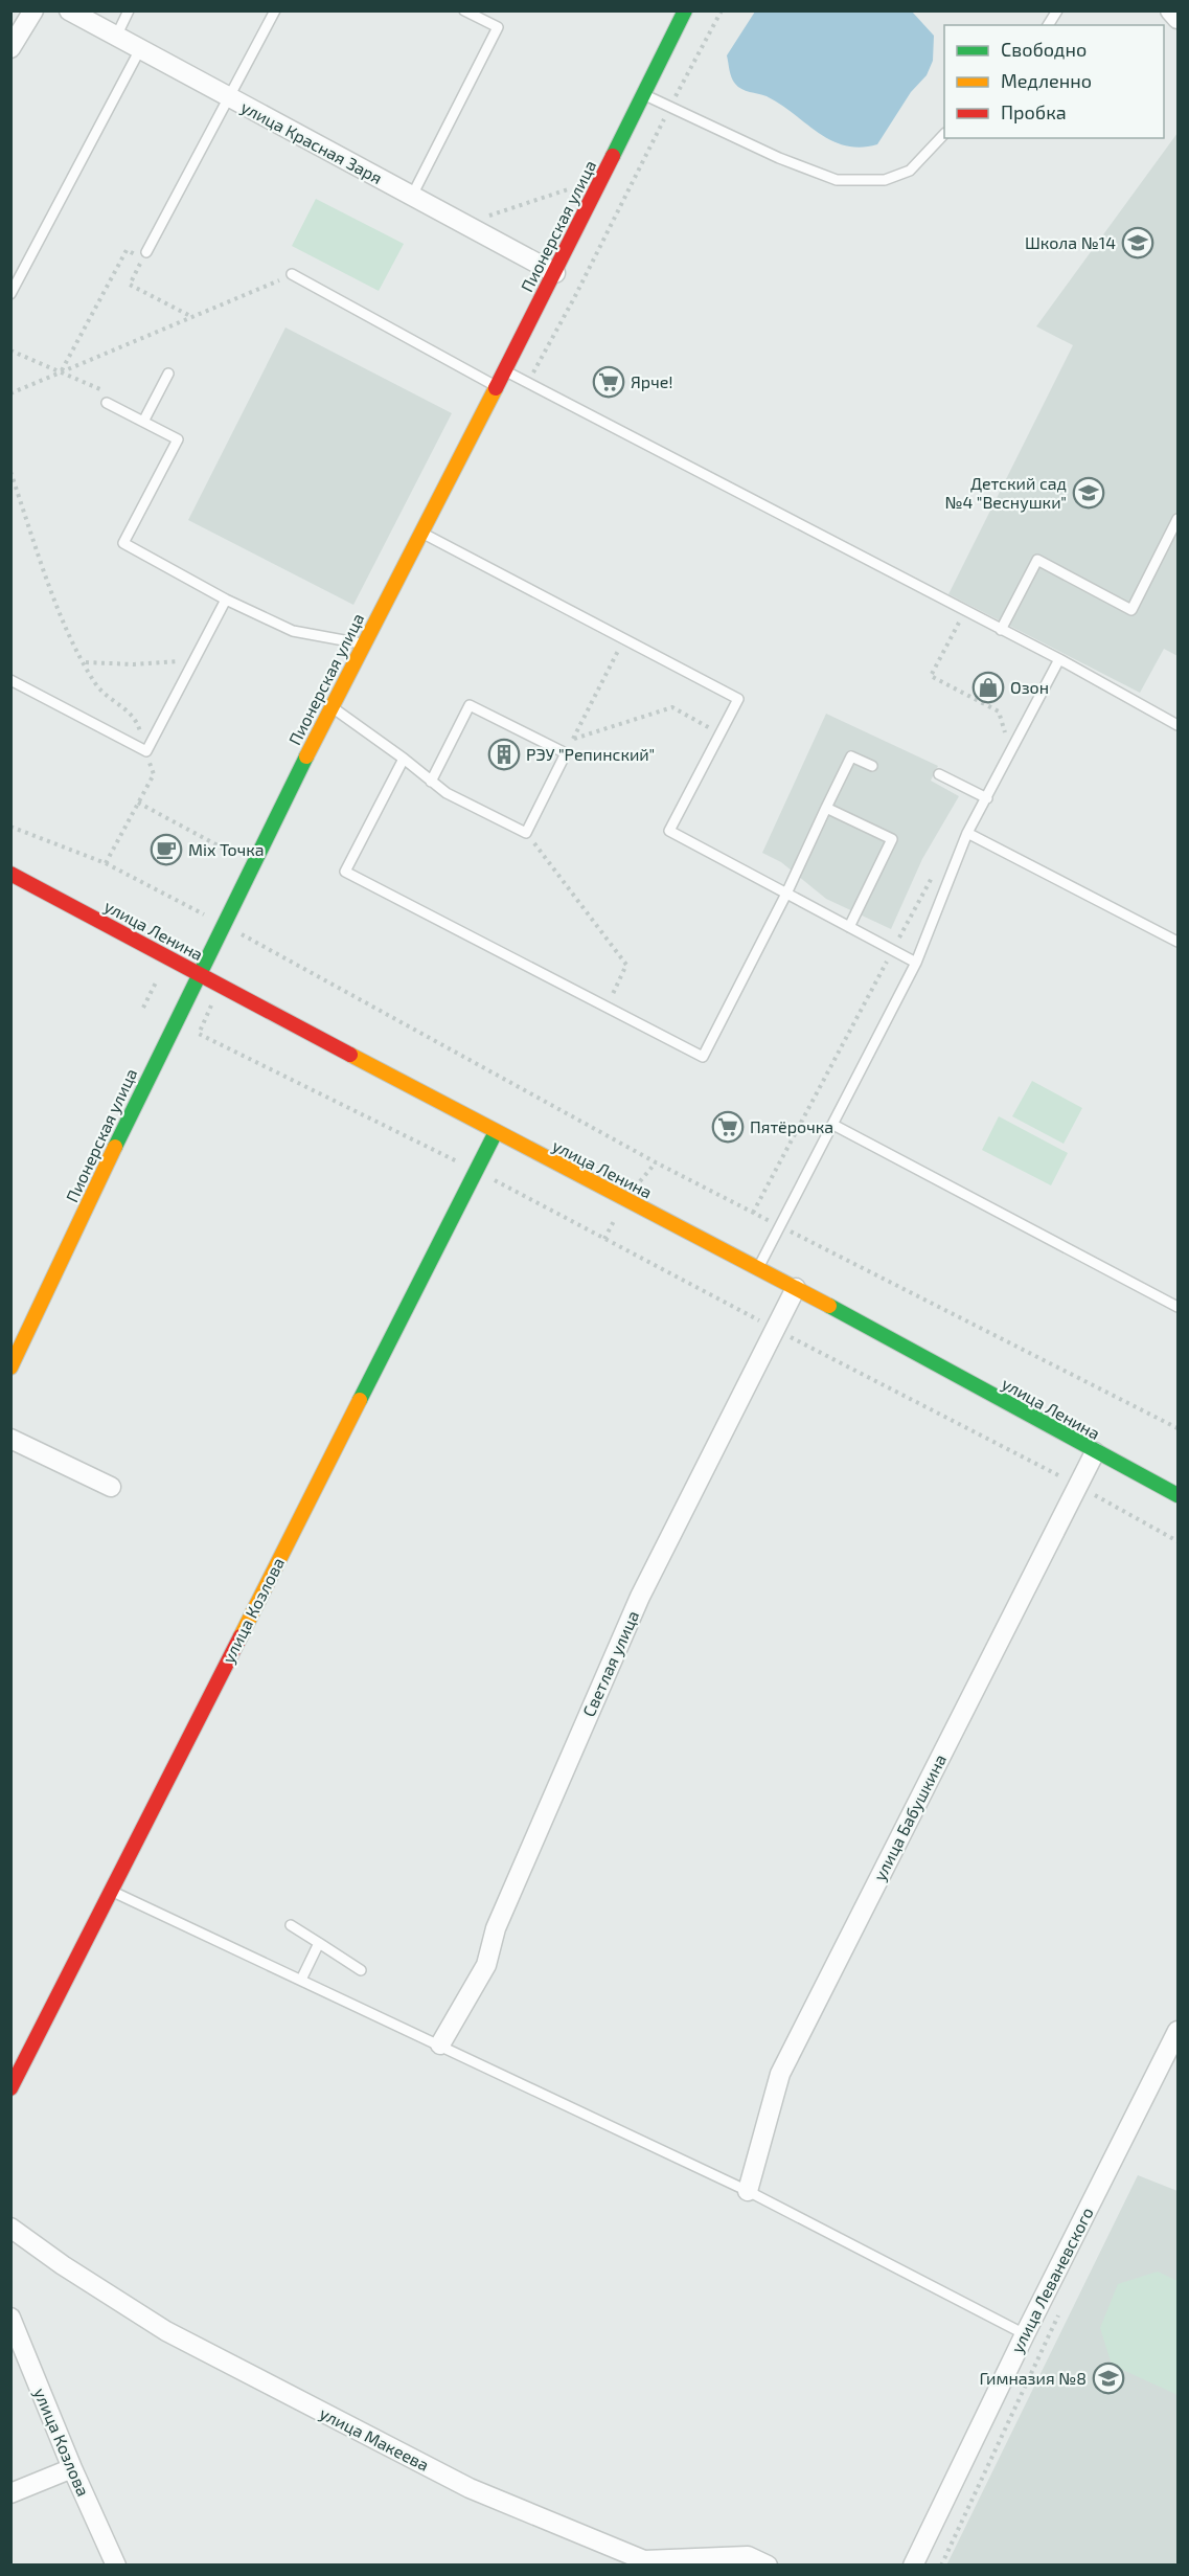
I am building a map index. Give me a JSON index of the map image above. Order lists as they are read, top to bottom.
{
  "streets": {
    "street": [
      "улица Красная Заря",
      "Пионерская улица",
      "улица Ленина",
      "улица Козлова",
      "Светлая улица",
      "улица Бабушкина",
      "улица Леваневского",
      "улица Макеева"
    ]
  },
  "crossings": [
    ["улица Красная Заря", "Пионерская улица"],
    ["Пионерская улица", "улица Ленина"],
    ["улица Ленина", "улица Козлова"],
    ["улица Ленина", "Светлая улица"],
    ["улица Ленина", "улица Бабушкина"]
  ],
  "places": {
    "school or university": ["Школа №14", "Детский сад №4 \"Веснушки\"", "Гимназия №8"],
    "supermarket": ["Ярче!", "Пятёрочка"],
    "shop": ["Озон"],
    "building": ["РЭУ \"Репинский\""],
    "cafe": ["Mix Точка"]
  },
  "legend": ["Свободно", "Медленно", "Пробка"]
}
